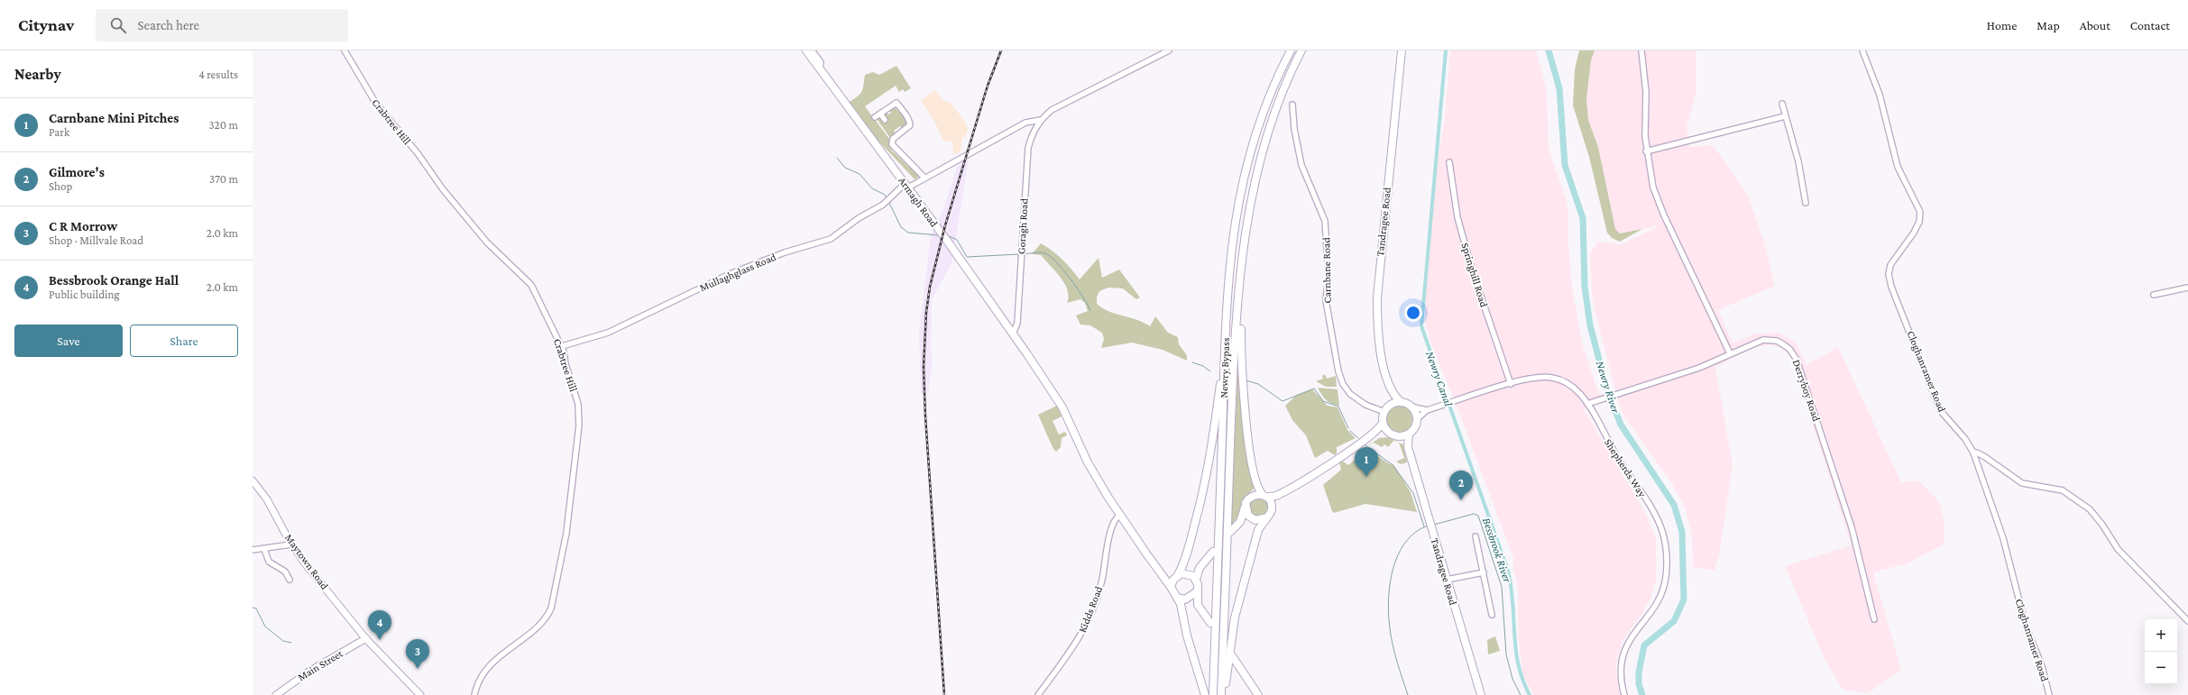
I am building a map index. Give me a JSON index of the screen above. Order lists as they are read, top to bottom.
{
  "streets": {
    "highway": ["Armagh Road", "Tandragee Road", "Newry Bypass"],
    "main road": ["Maytown Road", "Main Street"],
    "street": [
      "Crabtree Hill",
      "Goragh Road",
      "Carnbane Road",
      "Mullaghglass Road",
      "Springhill Road",
      "Cloghanramer Road",
      "Derryboy Road",
      "Shepherds Way",
      "Kidds Road"
    ]
  },
  "crossings": [
    ["Crabtree Hill", "Mullaghglass Road"],
    ["Armagh Road", "Goragh Road"],
    ["Armagh Road", "Mullaghglass Road"],
    ["Armagh Road", "Kidds Road"],
    ["Tandragee Road", "Carnbane Road"],
    ["Tandragee Road", "Shepherds Way"],
    ["Goragh Road", "Mullaghglass Road"],
    ["Carnbane Road", "Shepherds Way"],
    ["Springhill Road", "Shepherds Way"],
    ["Derryboy Road", "Shepherds Way"],
    ["Maytown Road", "Main Street"]
  ],
  "water": ["Newry Canal", "Newry River", "Bessbrook River"],
  "page": {
    "header": "Citynav",
    "search": "Search here",
    "nav": [
      "Home",
      "Map",
      "About",
      "Contact"
    ],
    "heading": ["Nearby", "4 results"],
    "list": [
      {
        "mark": "1",
        "name": "Carnbane Mini Pitches",
        "note": "Park",
        "value": "320 m"
      },
      {
        "mark": "2",
        "name": "Gilmore's",
        "note": "Shop",
        "value": "370 m"
      },
      {
        "mark": "3",
        "name": "C R Morrow",
        "note": "Shop · Millvale Road",
        "value": "2.0 km"
      },
      {
        "mark": "4",
        "name": "Bessbrook Orange Hall",
        "note": "Public building",
        "value": "2.0 km"
      }
    ],
    "buttons": ["Save", "Share"],
    "pins": [
      "1",
      "2",
      "4",
      "3"
    ],
    "map_buttons": ["+", "−"]
  }
}
